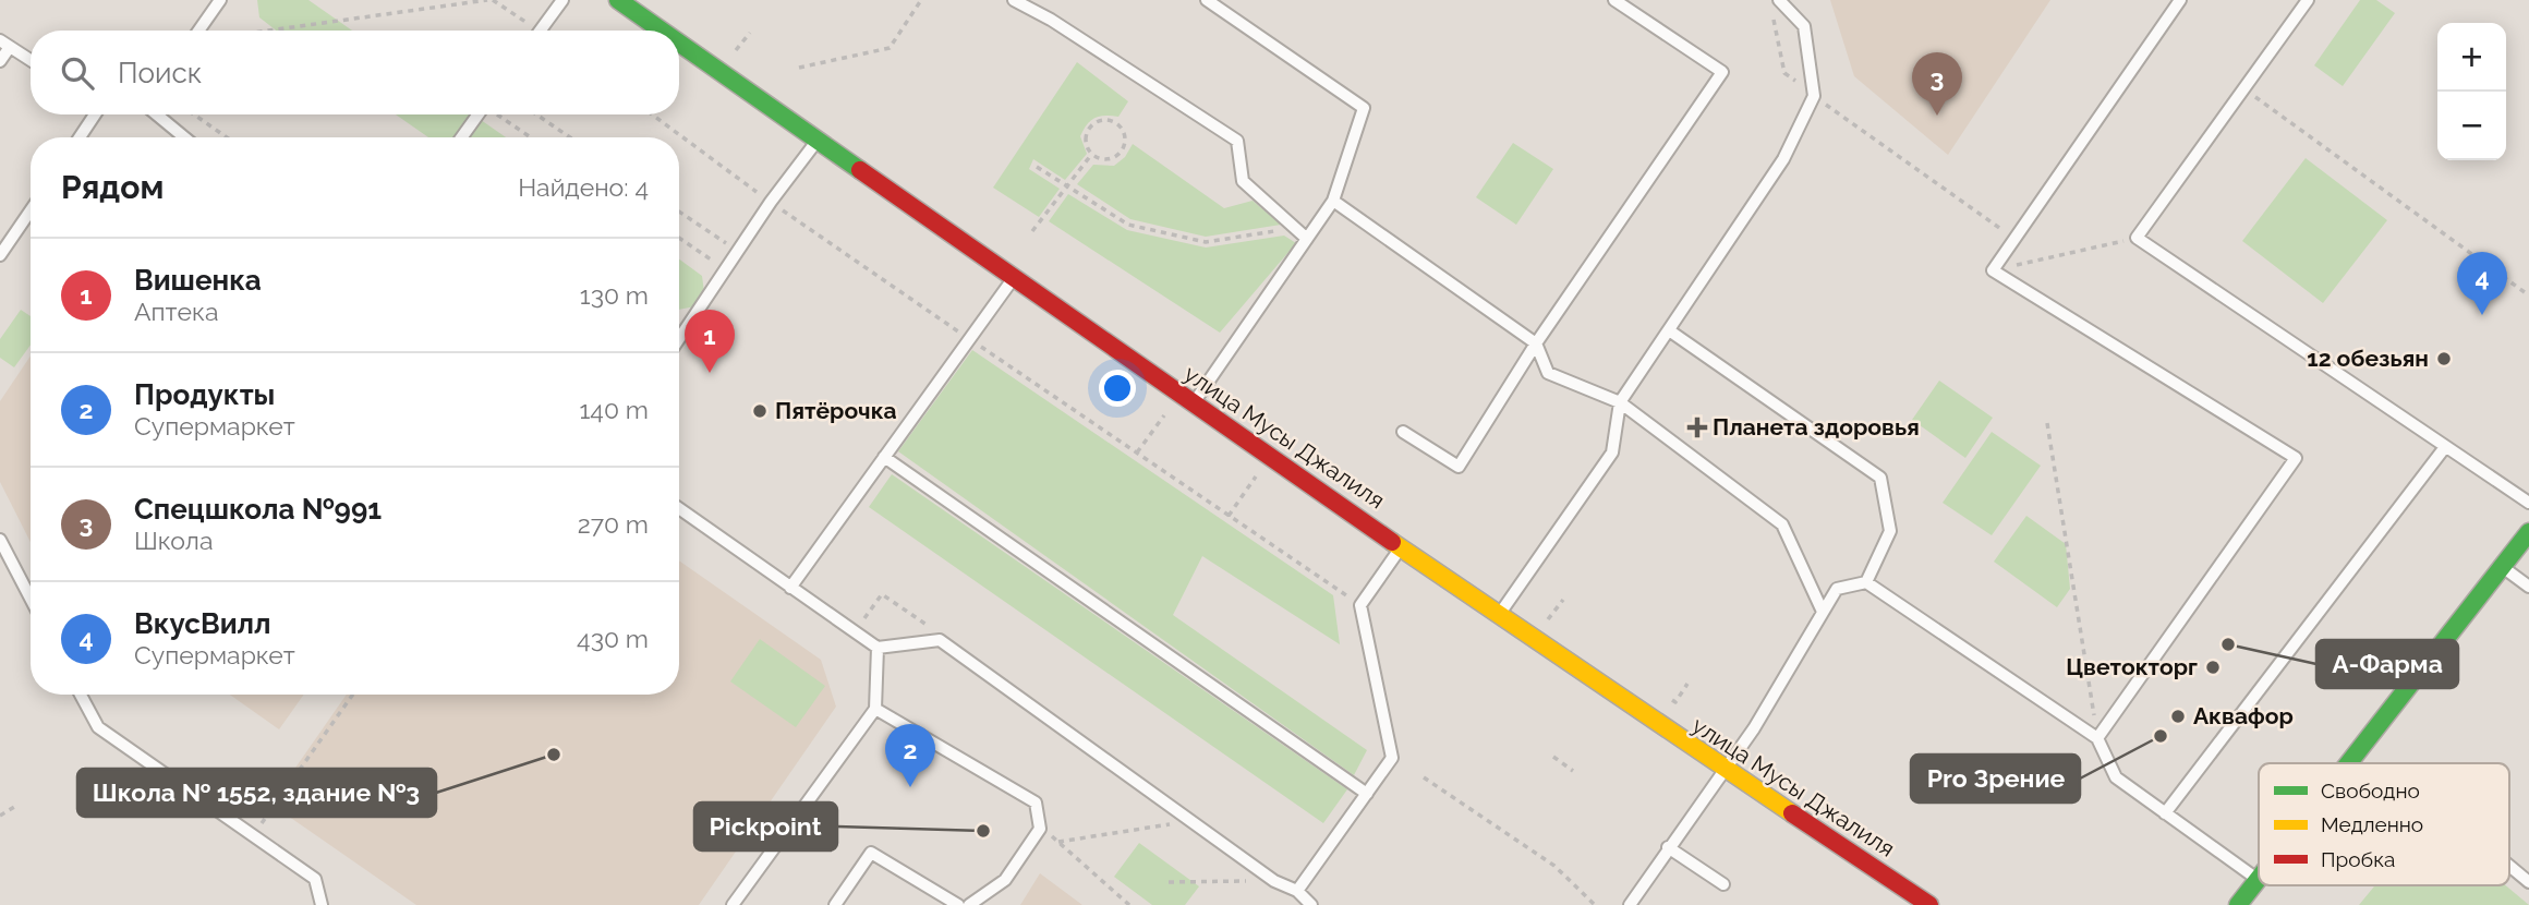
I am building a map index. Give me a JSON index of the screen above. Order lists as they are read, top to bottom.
{
  "streets": {
    "main road": ["улица Мусы Джалиля"]
  },
  "places": {
    "other": [
      "12 обезьян",
      "Пятёрочка",
      "А-Фарма",
      "Цветокторг",
      "Аквафор",
      "Pro Зрение",
      "Школа № 1552, здание №3",
      "Pickpoint"
    ],
    "health": ["Планета здоровья"]
  },
  "legend": ["Свободно", "Медленно", "Пробка"],
  "page": {
    "map_buttons": ["+", "−"],
    "search": "Поиск",
    "pins": [
      "3",
      "4",
      "1",
      "2"
    ],
    "heading": ["Рядом", "Найдено: 4"],
    "list": [
      {
        "mark": "1",
        "name": "Вишенка",
        "note": "Аптека",
        "value": "130 m"
      },
      {
        "mark": "2",
        "name": "Продукты",
        "note": "Супермаркет",
        "value": "140 m"
      },
      {
        "mark": "3",
        "name": "Спецшкола №991",
        "note": "Школа",
        "value": "270 m"
      },
      {
        "mark": "4",
        "name": "ВкусВилл",
        "note": "Супермаркет",
        "value": "430 m"
      }
    ]
  }
}
